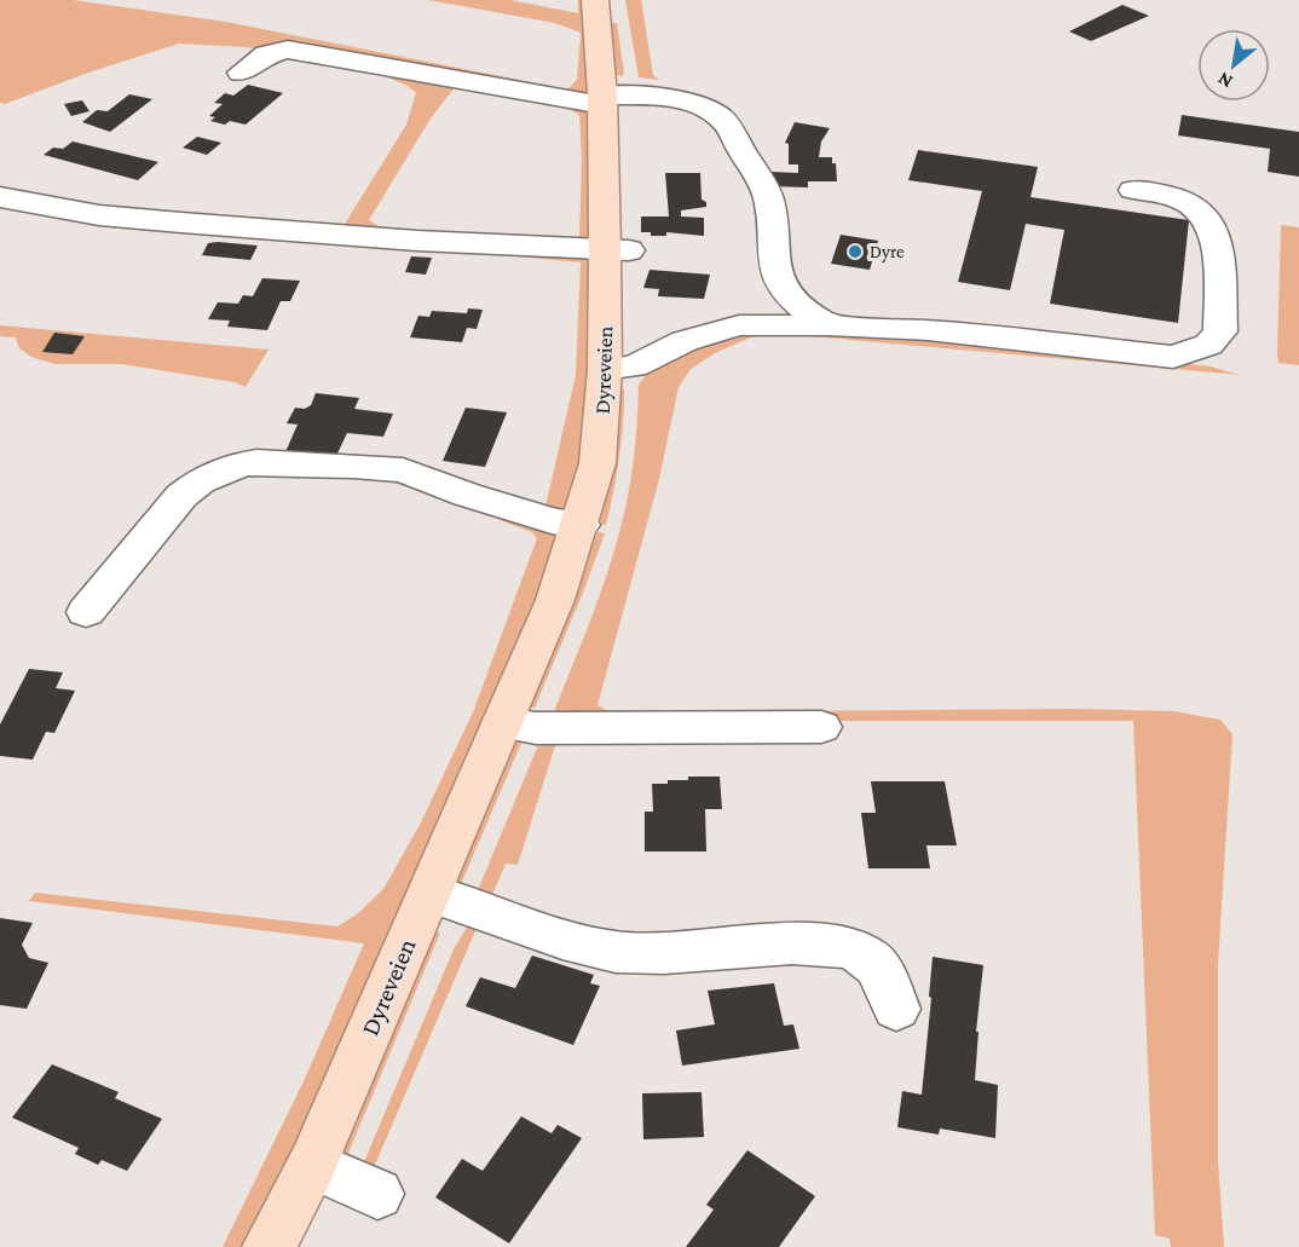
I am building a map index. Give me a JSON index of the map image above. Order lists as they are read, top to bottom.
{
  "streets": {
    "main road": ["Dyreveien"]
  },
  "places": ["Dyre"],
  "north": "bottom left"
}
